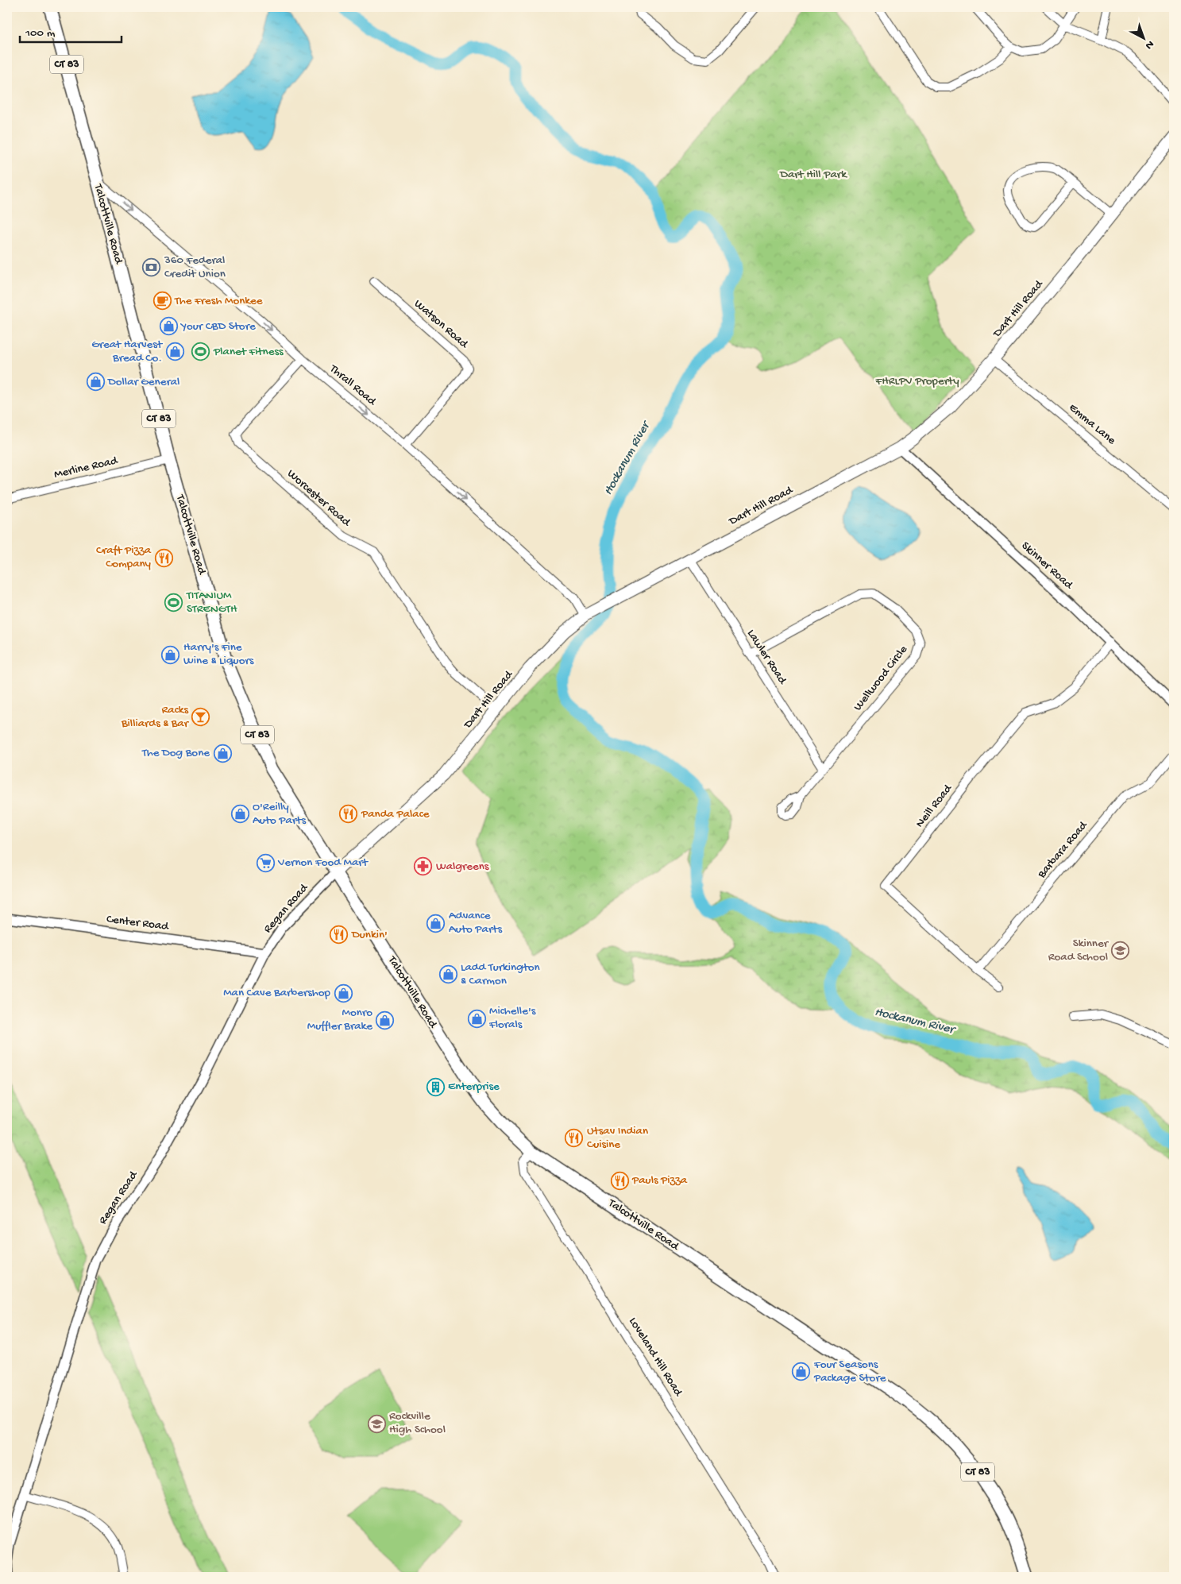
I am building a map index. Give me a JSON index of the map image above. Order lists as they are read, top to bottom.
{
  "streets": {
    "main road": ["CT 83", "Talcottville Road", "Dart Hill Road"],
    "street": [
      "Watson Road",
      "Thrall Road",
      "Emma Lane",
      "Merline Road",
      "Worcester Road",
      "Skinner Road",
      "Lawler Road",
      "Wellwood Circle",
      "Neill Road",
      "Barbara Road",
      "Regan Road",
      "Center Road",
      "Loveland Hill Road"
    ]
  },
  "crossings": [
    ["Talcottville Road", "Dart Hill Road"],
    ["Talcottville Road", "Thrall Road"],
    ["Talcottville Road", "Merline Road"],
    ["Talcottville Road", "Regan Road"],
    ["Talcottville Road", "Loveland Hill Road"],
    ["Dart Hill Road", "Thrall Road"],
    ["Dart Hill Road", "Emma Lane"],
    ["Dart Hill Road", "Worcester Road"],
    ["Dart Hill Road", "Skinner Road"],
    ["Dart Hill Road", "Lawler Road"],
    ["Dart Hill Road", "Regan Road"],
    ["Watson Road", "Thrall Road"],
    ["Thrall Road", "Worcester Road"],
    ["Skinner Road", "Neill Road"],
    ["Lawler Road", "Wellwood Circle"],
    ["Neill Road", "Barbara Road"],
    ["Regan Road", "Center Road"]
  ],
  "one_way": ["Thrall Road"],
  "water": ["Hockanum River"],
  "parks": ["Dart Hill Park", "FHRLPV Property"],
  "places": {
    "bank": ["360 Federal Credit Union"],
    "cafe": ["The Fresh Monkee"],
    "shop": [
      "Your CBD Store",
      "Great Harvest Bread Co.",
      "Dollar General",
      "Harry's Fine Wine & Liquors",
      "The Dog Bone",
      "O'Reilly Auto Parts",
      "Advance Auto Parts",
      "Ladd Turkington & Carmon",
      "Man Cave Barbershop",
      "Michelle's Florals",
      "Monro Muffler Brake",
      "Four Seasons Package Store"
    ],
    "sports": ["Planet Fitness", "TITANIUM STRENGTH"],
    "restaurant": [
      "Craft Pizza Company",
      "Panda Palace",
      "Dunkin'",
      "Utsav Indian Cuisine",
      "Pauls Pizza"
    ],
    "bar": ["Racks Billiards & Bar"],
    "supermarket": ["Vernon Food Mart"],
    "pharmacy": ["Walgreens"],
    "school or university": ["Skinner Road School", "Rockville High School"],
    "building": ["Enterprise"]
  },
  "scale_bar": "100 m",
  "north": "bottom right"
}
